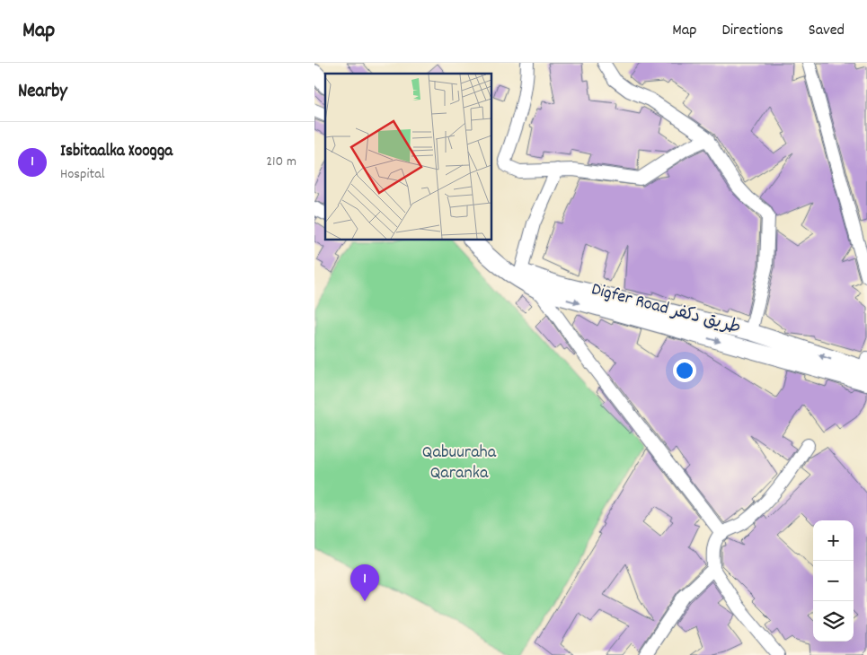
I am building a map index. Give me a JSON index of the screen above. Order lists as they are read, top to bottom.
{
  "streets": {
    "street": ["Digfer Road طريق دكفر"]
  },
  "parks": ["Qabuuraha Qaranka"],
  "page": {
    "header": "Map",
    "nav": ["Map", "Directions", "Saved"],
    "heading": "Nearby",
    "list": [
      {
        "mark": "1",
        "name": "Isbitaalka Xoogga",
        "note": "Hospital",
        "value": "210 m"
      }
    ],
    "map_buttons": ["+", "−"],
    "pins": "1"
  }
}
